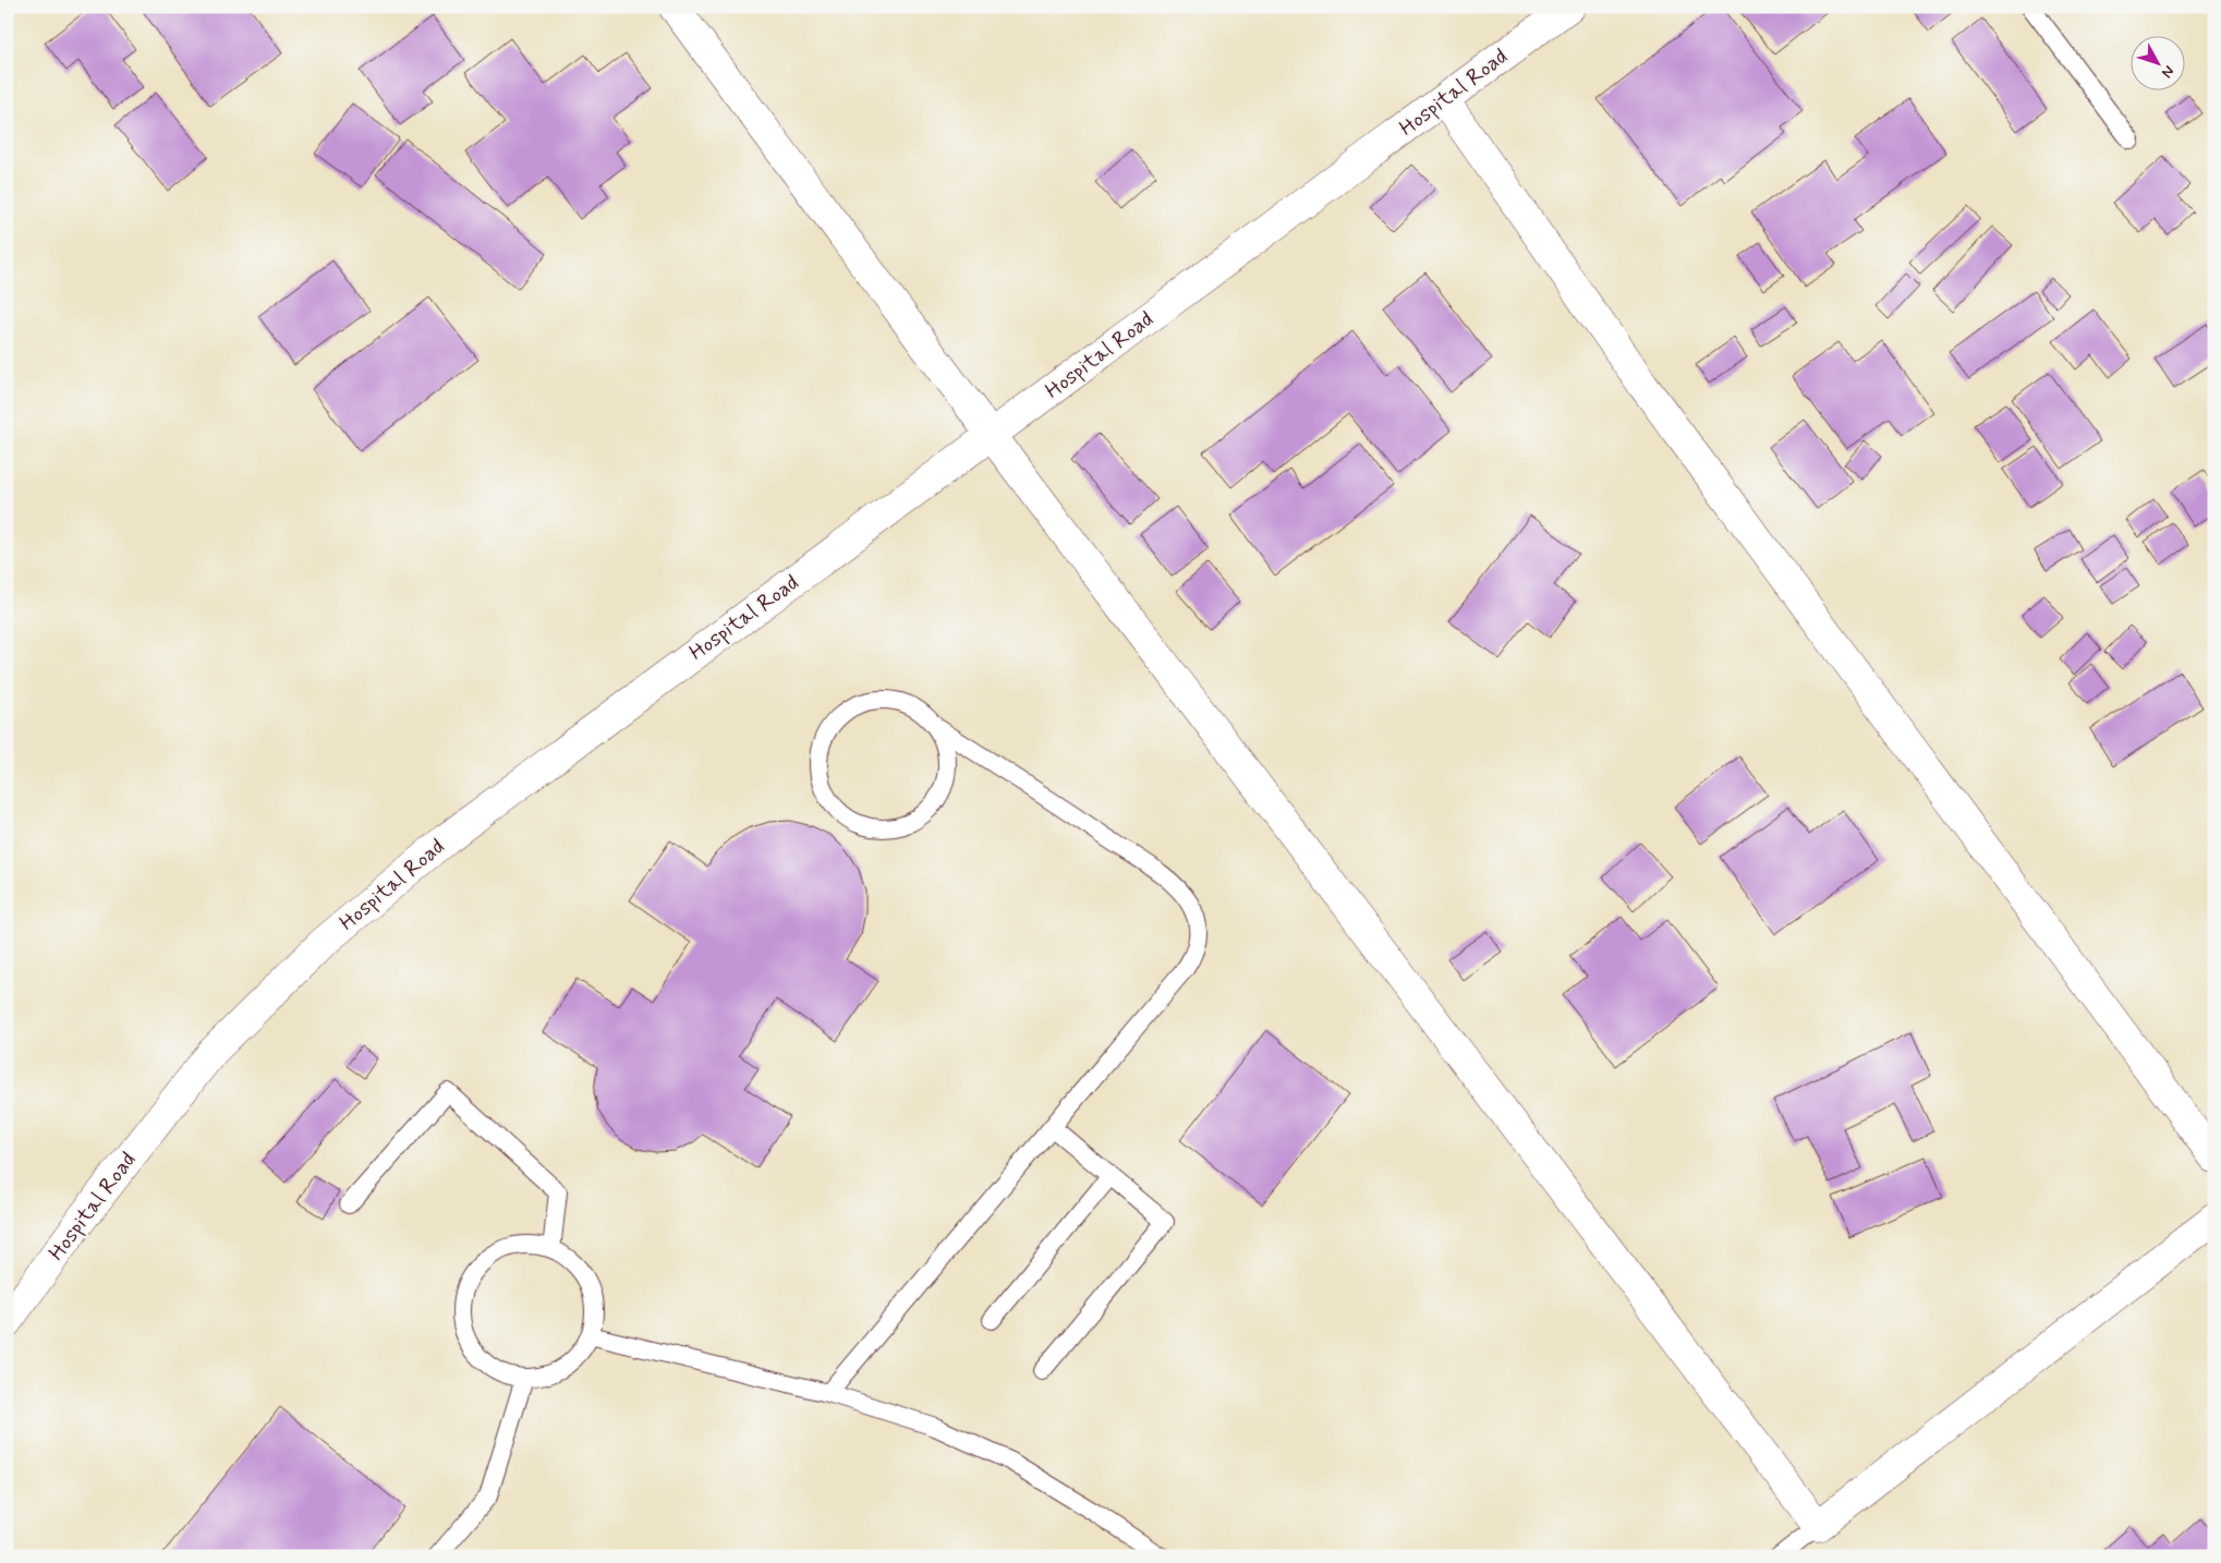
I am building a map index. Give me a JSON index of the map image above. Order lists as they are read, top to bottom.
{
  "streets": {
    "street": ["Hospital Road"]
  },
  "north": "bottom right"
}
